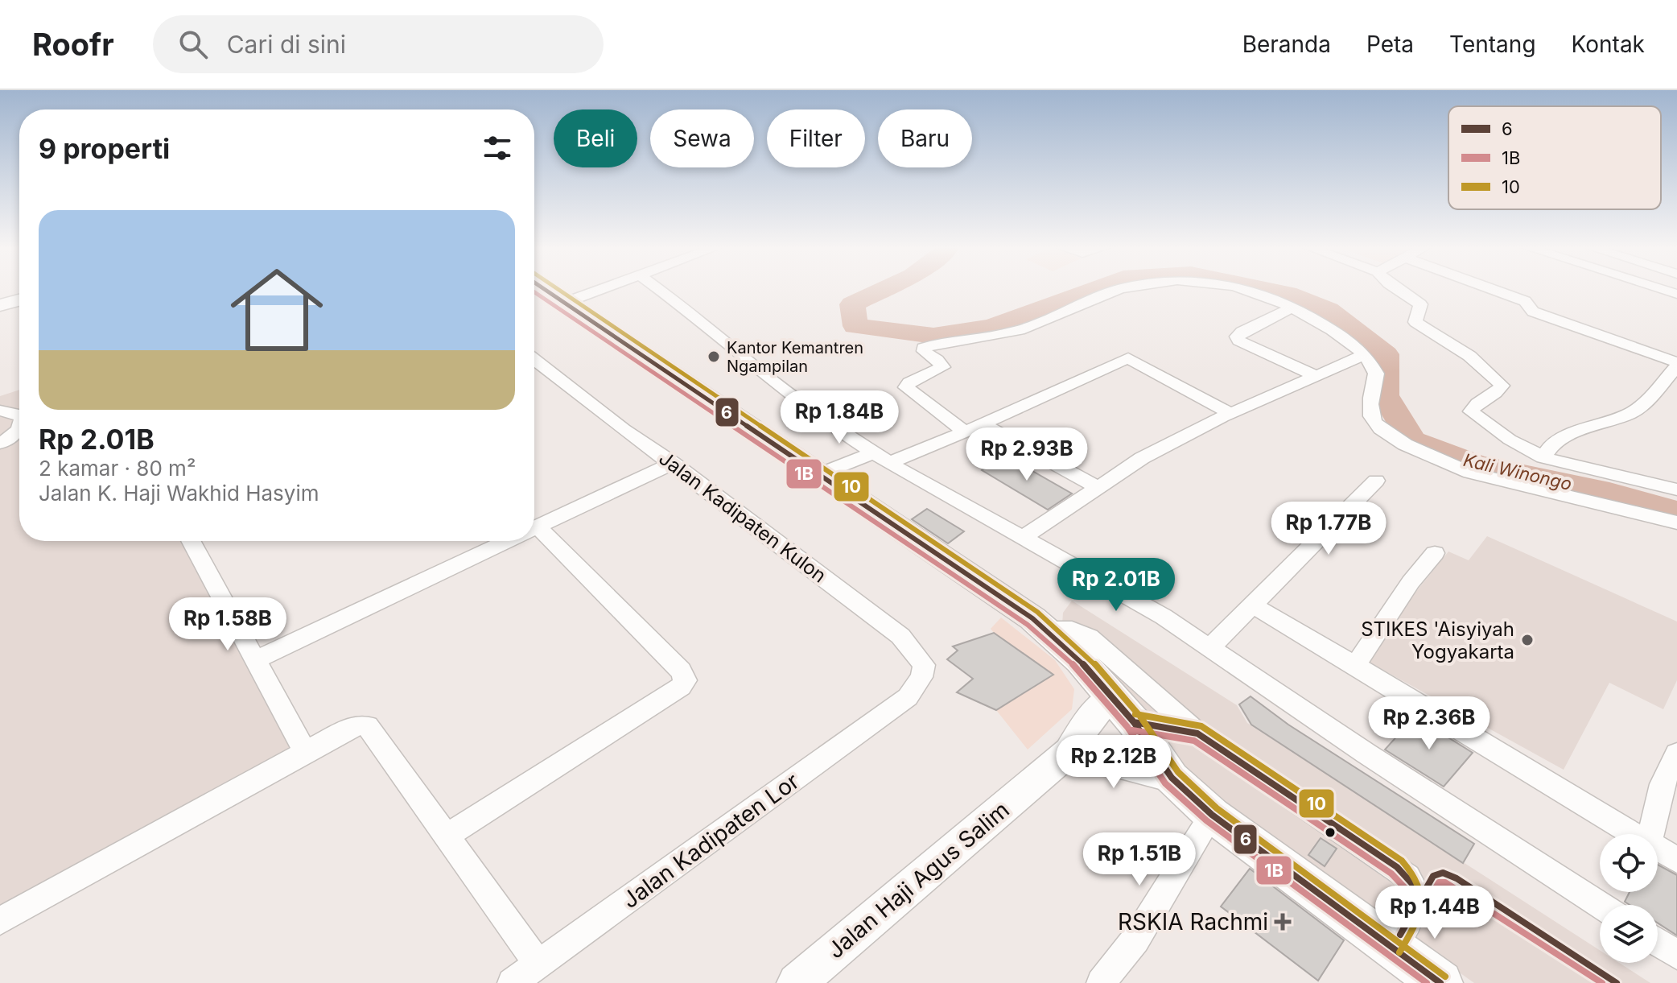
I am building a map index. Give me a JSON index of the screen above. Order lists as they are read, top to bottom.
{
  "streets": {
    "street": ["Jalan Kadipaten Kulon", "Jalan Kadipaten Lor", "Jalan Haji Agus Salim"]
  },
  "crossings": [
    ["Jalan Kadipaten Kulon", "Jalan Kadipaten Lor"]
  ],
  "water": ["Kali Winongo"],
  "places": {
    "other": ["Kantor Kemantren Ngampilan", "STIKES 'Aisyiyah Yogyakarta"],
    "health": ["RSKIA Rachmi"]
  },
  "lines": ["transit line 6", "transit line 10", "transit line 1B"],
  "legend": ["6", "1B", "10"],
  "page": {
    "header": "Roofr",
    "search": "Cari di sini",
    "nav": [
      "Beranda",
      "Peta",
      "Tentang",
      "Kontak"
    ],
    "chip": [
      "Beli",
      "Sewa",
      "Filter",
      "Baru"
    ],
    "heading": "9 properti",
    "list": [
      {
        "name": "Rp 2.01B",
        "note": "2 kamar · 80 m² · Jalan K. Haji Wakhid Hasyim"
      }
    ],
    "price": [
      "Rp 1.84B",
      "Rp 2.93B",
      "Rp 1.77B",
      "Rp 2.01B",
      "Rp 1.58B",
      "Rp 2.36B",
      "Rp 2.12B",
      "Rp 1.51B",
      "Rp 1.44B"
    ]
  }
}
